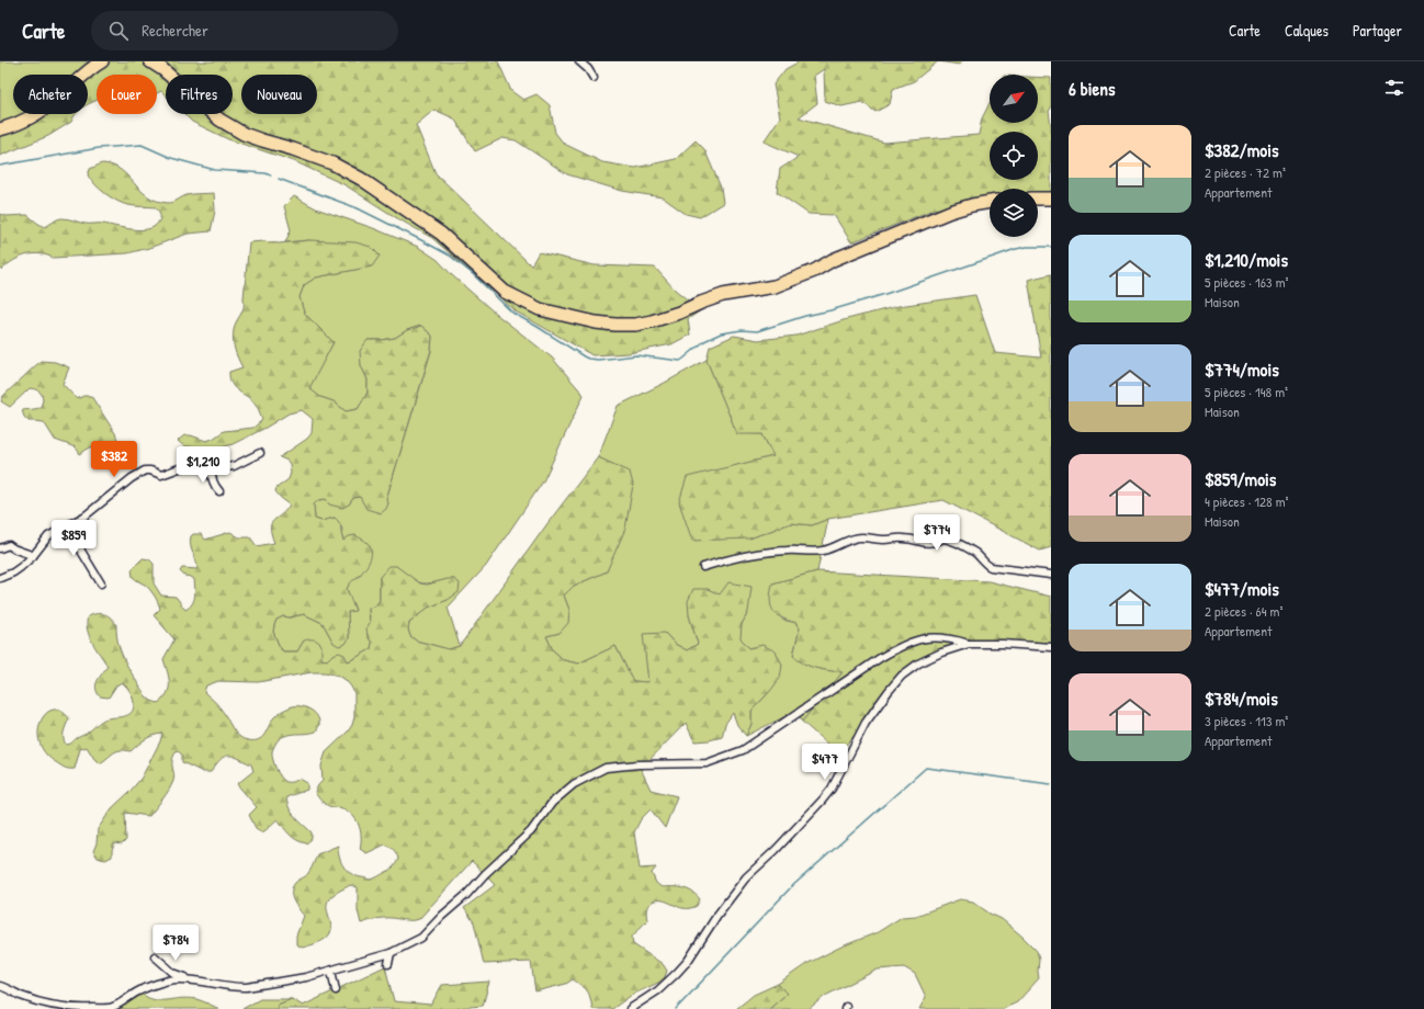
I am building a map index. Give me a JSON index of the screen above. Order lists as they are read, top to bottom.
{
  "north": "top right",
  "page": {
    "header": "Carte",
    "search": "Rechercher",
    "nav": ["Carte", "Calques", "Partager"],
    "heading": "6 biens",
    "chip": [
      "Acheter",
      "Louer",
      "Filtres",
      "Nouveau"
    ],
    "list": [
      {
        "name": "$382/mois",
        "note": "2 pièces · 72 m² · Appartement"
      },
      {
        "name": "$1,210/mois",
        "note": "5 pièces · 163 m² · Maison"
      },
      {
        "name": "$774/mois",
        "note": "5 pièces · 148 m² · Maison"
      },
      {
        "name": "$859/mois",
        "note": "4 pièces · 128 m² · Maison"
      },
      {
        "name": "$477/mois",
        "note": "2 pièces · 64 m² · Appartement"
      },
      {
        "name": "$784/mois",
        "note": "3 pièces · 113 m² · Appartement"
      }
    ],
    "price": [
      "$382",
      "$1,210",
      "$774",
      "$859",
      "$477",
      "$784"
    ]
  }
}
